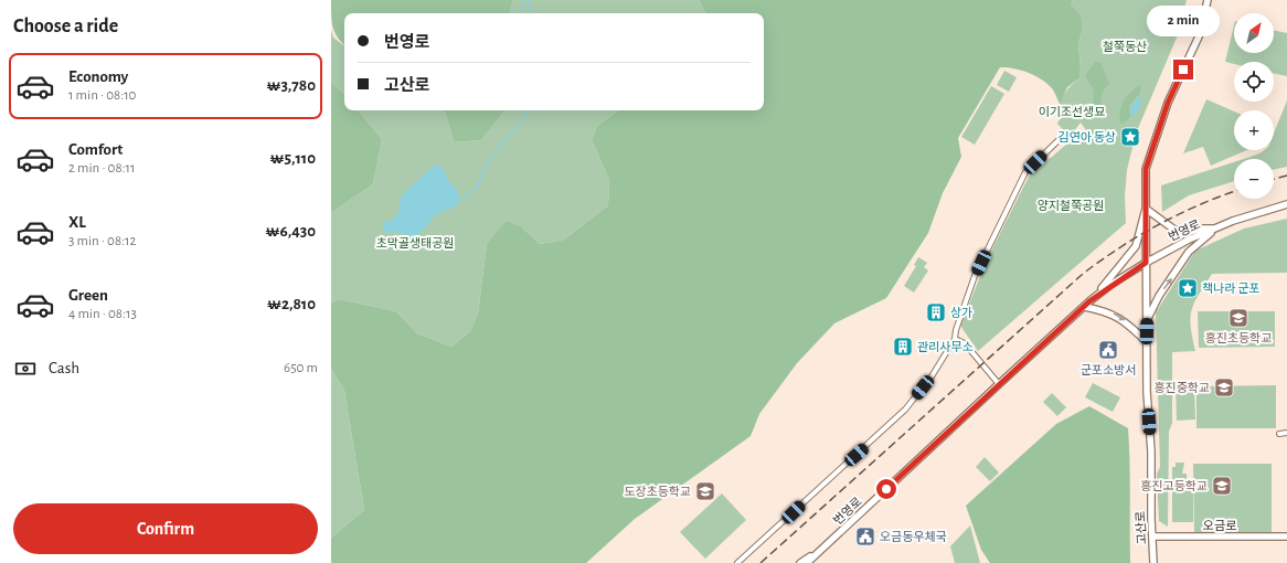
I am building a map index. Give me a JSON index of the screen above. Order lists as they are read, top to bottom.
{
  "streets": {
    "street": ["번영로", "오금로", "고산로"]
  },
  "crossings": [
    ["번영로", "고산로"],
    ["오금로", "고산로"]
  ],
  "parks": [
    "철쭉동산",
    "이기조선생묘",
    "양지철쭉공원",
    "초막골생태공원"
  ],
  "places": {
    "place": ["김연아 동상", "책나라 군포"],
    "building": ["상가", "관리사무소"],
    "school or university": [
      "흥진초등학교",
      "흥진중학교",
      "흥진고등학교",
      "도장초등학교"
    ],
    "public building": ["군포소방서", "오금동우체국"]
  },
  "north": "top right",
  "page": {
    "heading": "Choose a ride",
    "bubble": "2 min",
    "map_buttons": ["+", "−"],
    "banner": ["번영로", "고산로"],
    "list": [
      {
        "name": "Economy",
        "note": "1 min · 08:10",
        "value": "₩3,780"
      },
      {
        "name": "Comfort",
        "note": "2 min · 08:11",
        "value": "₩5,110"
      },
      {
        "name": "XL",
        "note": "3 min · 08:12",
        "value": "₩6,430"
      },
      {
        "name": "Green",
        "note": "4 min · 08:13",
        "value": "₩2,810"
      }
    ],
    "pay": ["Cash", "650 m"],
    "buttons": "Confirm"
  }
}
